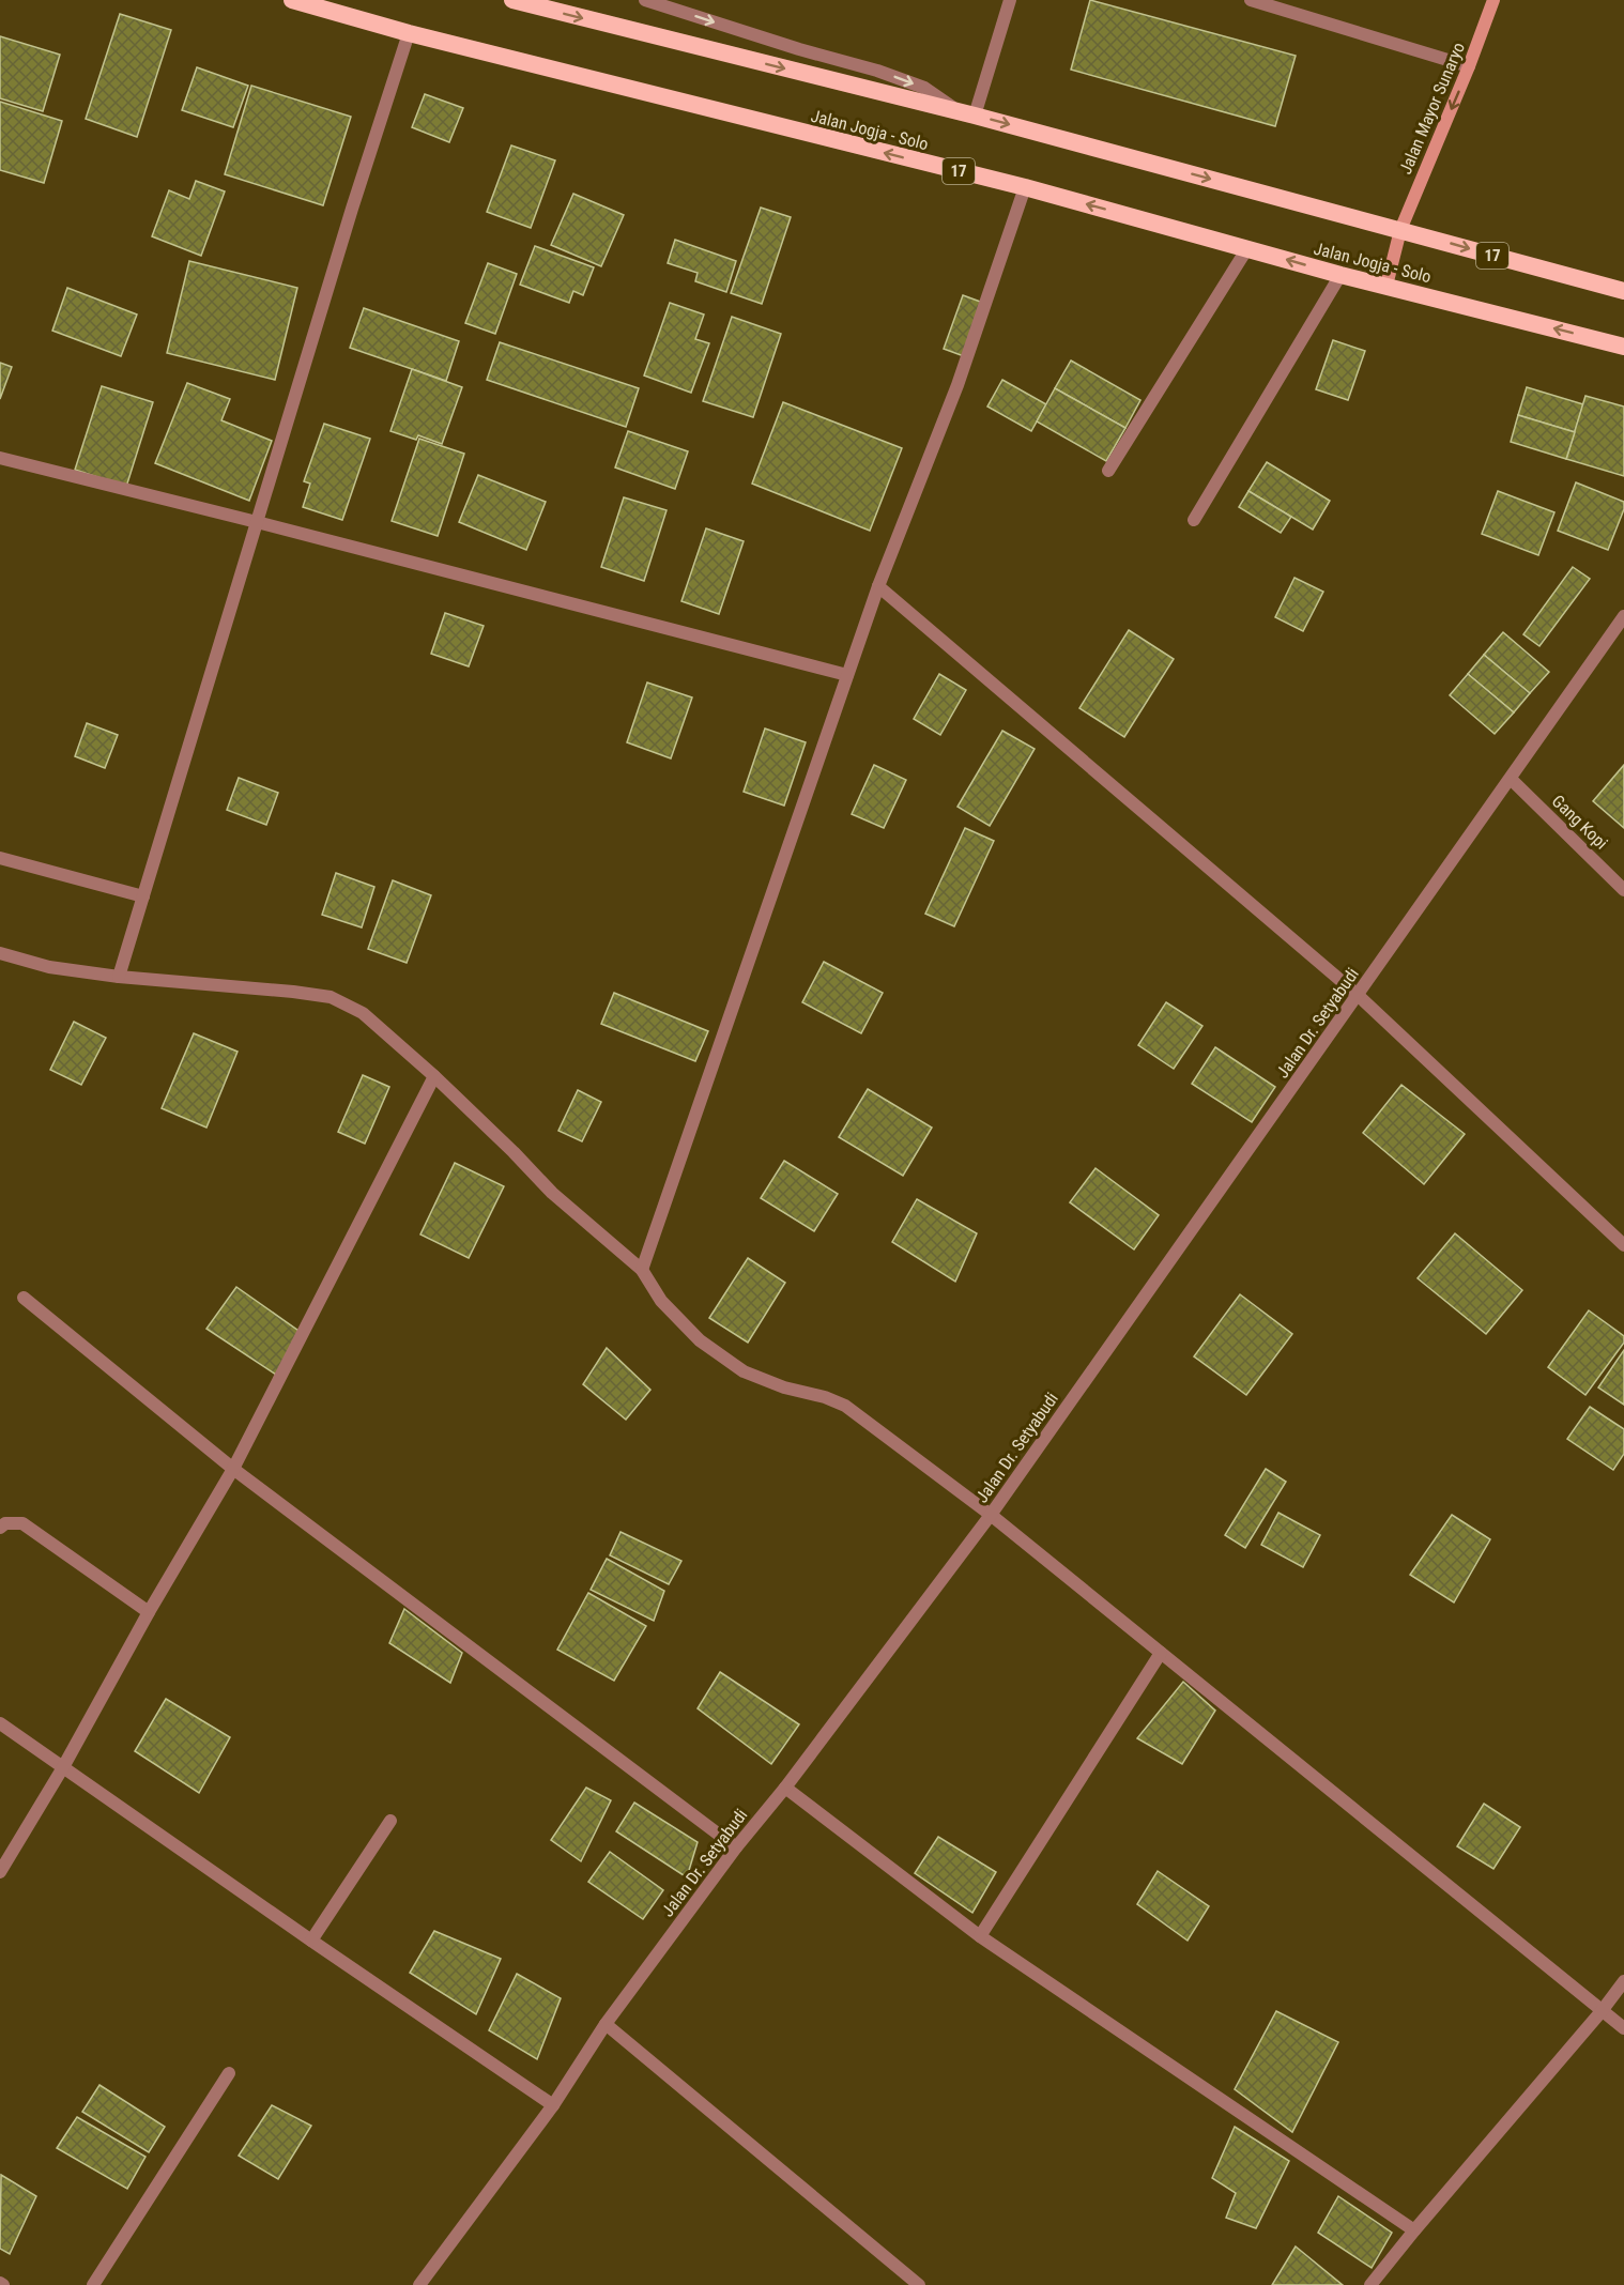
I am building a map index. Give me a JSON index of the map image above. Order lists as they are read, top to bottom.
{
  "streets": {
    "highway": ["Jalan Jogja - Solo", "17"],
    "main road": ["Jalan Mayor Sunaryo"],
    "street": ["Gang Kopi", "Jalan Dr. Setyabudi"]
  },
  "crossings": [
    ["Jalan Mayor Sunaryo", "Jalan Jogja - Solo"],
    ["Jalan Mayor Sunaryo", "17"],
    ["Gang Kopi", "Jalan Dr. Setyabudi"]
  ],
  "one_way": ["Jalan Mayor Sunaryo"]
}
